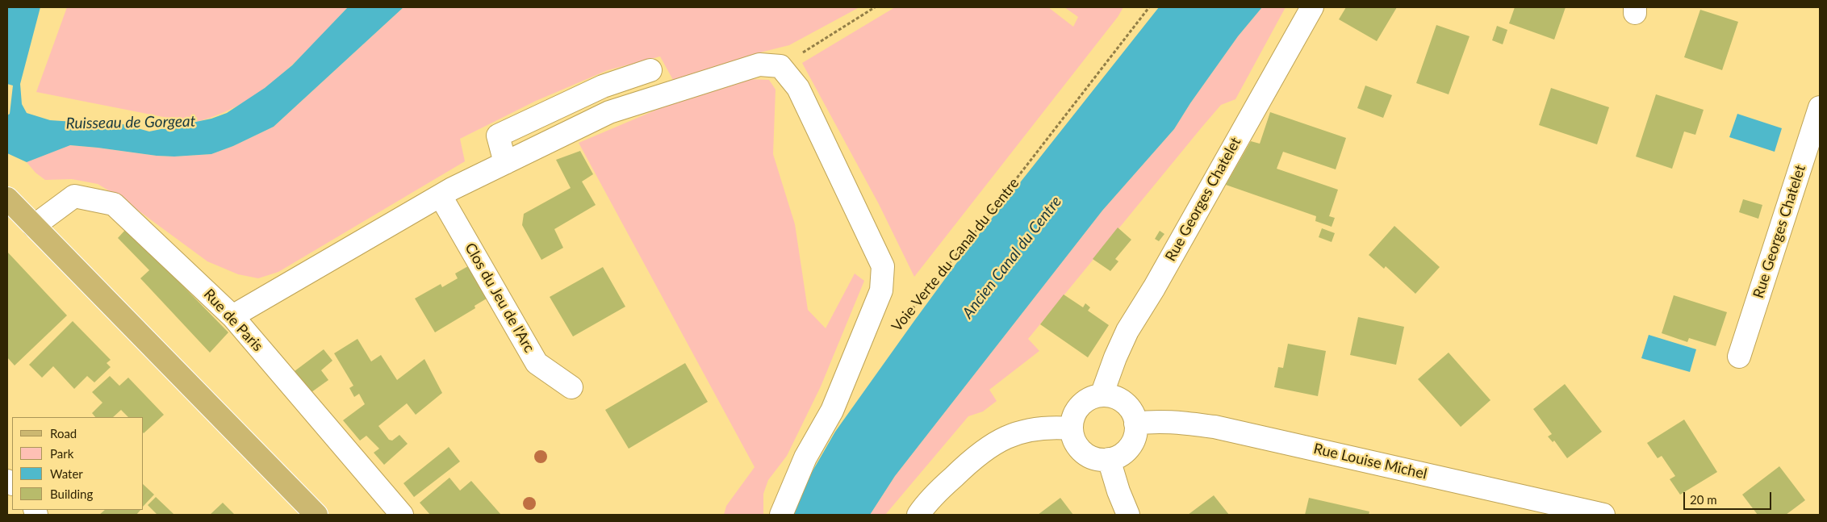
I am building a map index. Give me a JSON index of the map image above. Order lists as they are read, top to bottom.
{
  "streets": {
    "street": [
      "Rue Georges Chatelet",
      "Clos du Jeu de l'Arc",
      "Rue de Paris",
      "Rue Louise Michel"
    ],
    "path": ["Voie Verte du Canal du Centre"]
  },
  "crossings": [
    ["Rue Georges Chatelet", "Rue Louise Michel"]
  ],
  "water": ["Ruisseau de Gorgeat", "Ancien Canal du Centre"],
  "legend": [
    "Road",
    "Park",
    "Water",
    "Building"
  ],
  "scale_bar": "20 m"
}
